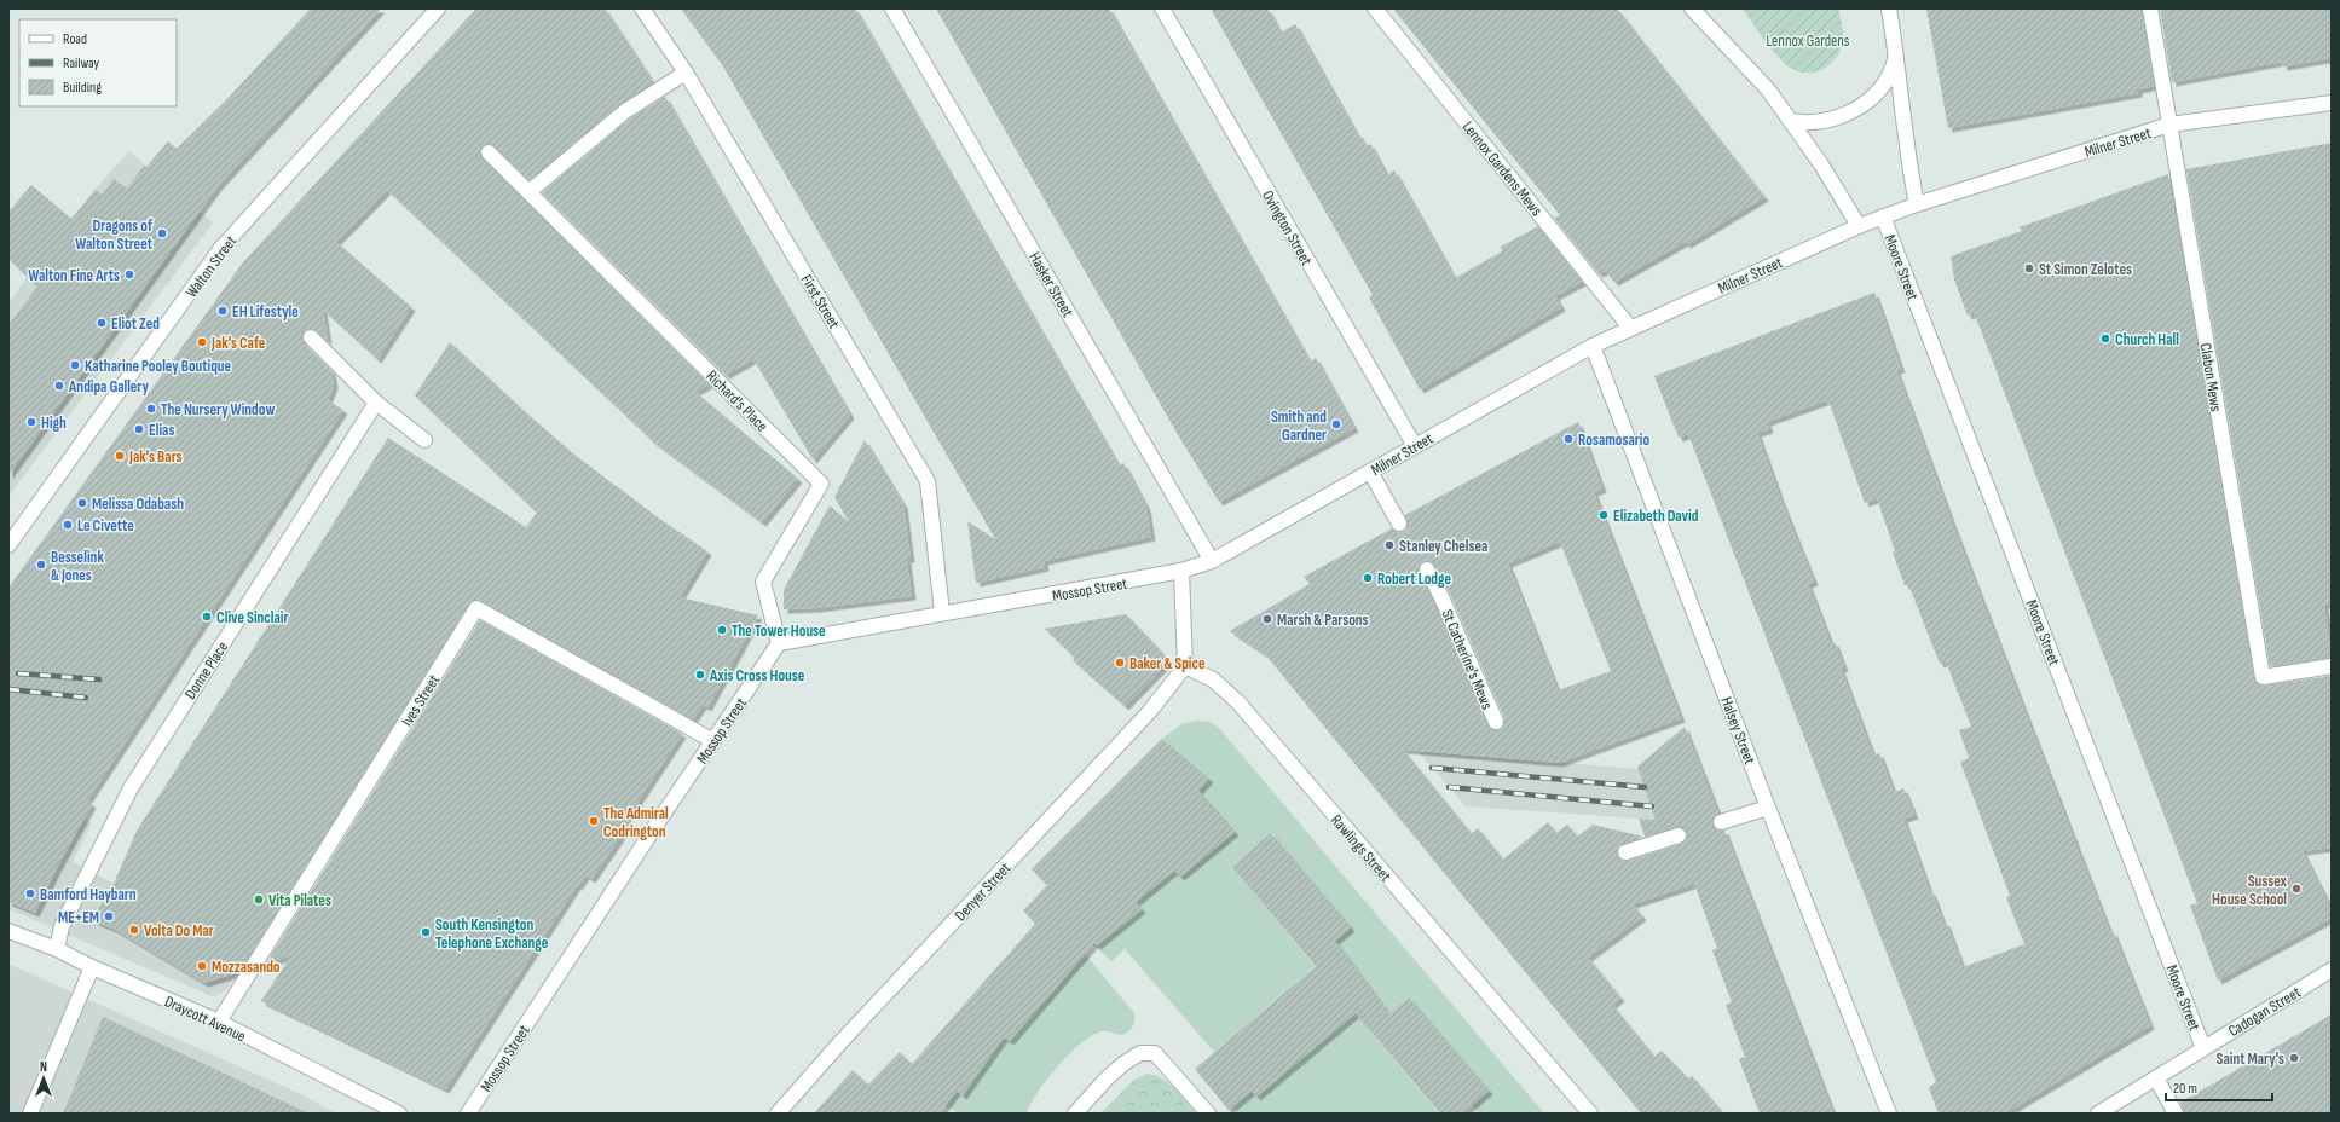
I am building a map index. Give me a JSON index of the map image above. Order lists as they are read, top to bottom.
{
  "streets": {
    "street": [
      "Milner Street",
      "Lennox Gardens Mews",
      "Ovington Street",
      "Walton Street",
      "Moore Street",
      "Hasker Street",
      "First Street",
      "Clabon Mews",
      "Richard's Place",
      "Mossop Street",
      "St Catherine's Mews",
      "Donne Place",
      "Ives Street",
      "Halsey Street",
      "Rawlings Street",
      "Denyer Street",
      "Cadogan Street",
      "Draycott Avenue"
    ]
  },
  "crossings": [
    ["Milner Street", "Lennox Gardens Mews"],
    ["Milner Street", "Ovington Street"],
    ["Milner Street", "Moore Street"],
    ["Milner Street", "Hasker Street"],
    ["Milner Street", "Clabon Mews"],
    ["Milner Street", "Mossop Street"],
    ["Milner Street", "Halsey Street"],
    ["Moore Street", "Cadogan Street"],
    ["Hasker Street", "Mossop Street"],
    ["First Street", "Mossop Street"],
    ["Richard's Place", "Mossop Street"],
    ["Mossop Street", "Ives Street"],
    ["Donne Place", "Draycott Avenue"],
    ["Ives Street", "Draycott Avenue"],
    ["Rawlings Street", "Denyer Street"]
  ],
  "parks": ["Lennox Gardens"],
  "places": [
    "Dragons of Walton Street",
    "St Simon Zelotes",
    "Walton Fine Arts",
    "EH Lifestyle",
    "Eliot Zed",
    "Church Hall",
    "Jak's Cafe",
    "Katharine Pooley Boutique",
    "Andipa Gallery",
    "The Nursery Window",
    "High",
    "Smith and Gardner",
    "Elias",
    "Rosamosario",
    "Jak's Bars",
    "Melissa Odabash",
    "Elizabeth David",
    "Le Civette",
    "Stanley Chelsea",
    "Besselink & Jones",
    "Robert Lodge",
    "Clive Sinclair",
    "Marsh & Parsons",
    "The Tower House",
    "Baker & Spice",
    "Axis Cross House",
    "The Admiral Codrington",
    "Sussex House School",
    "Bamford Haybarn",
    "Vita Pilates",
    "ME+EM",
    "Volta Do Mar",
    "South Kensington Telephone Exchange",
    "Mozzasando",
    "Saint Mary's"
  ],
  "legend": ["Road", "Railway", "Building"],
  "scale_bar": "20 m",
  "north": "top"
}
